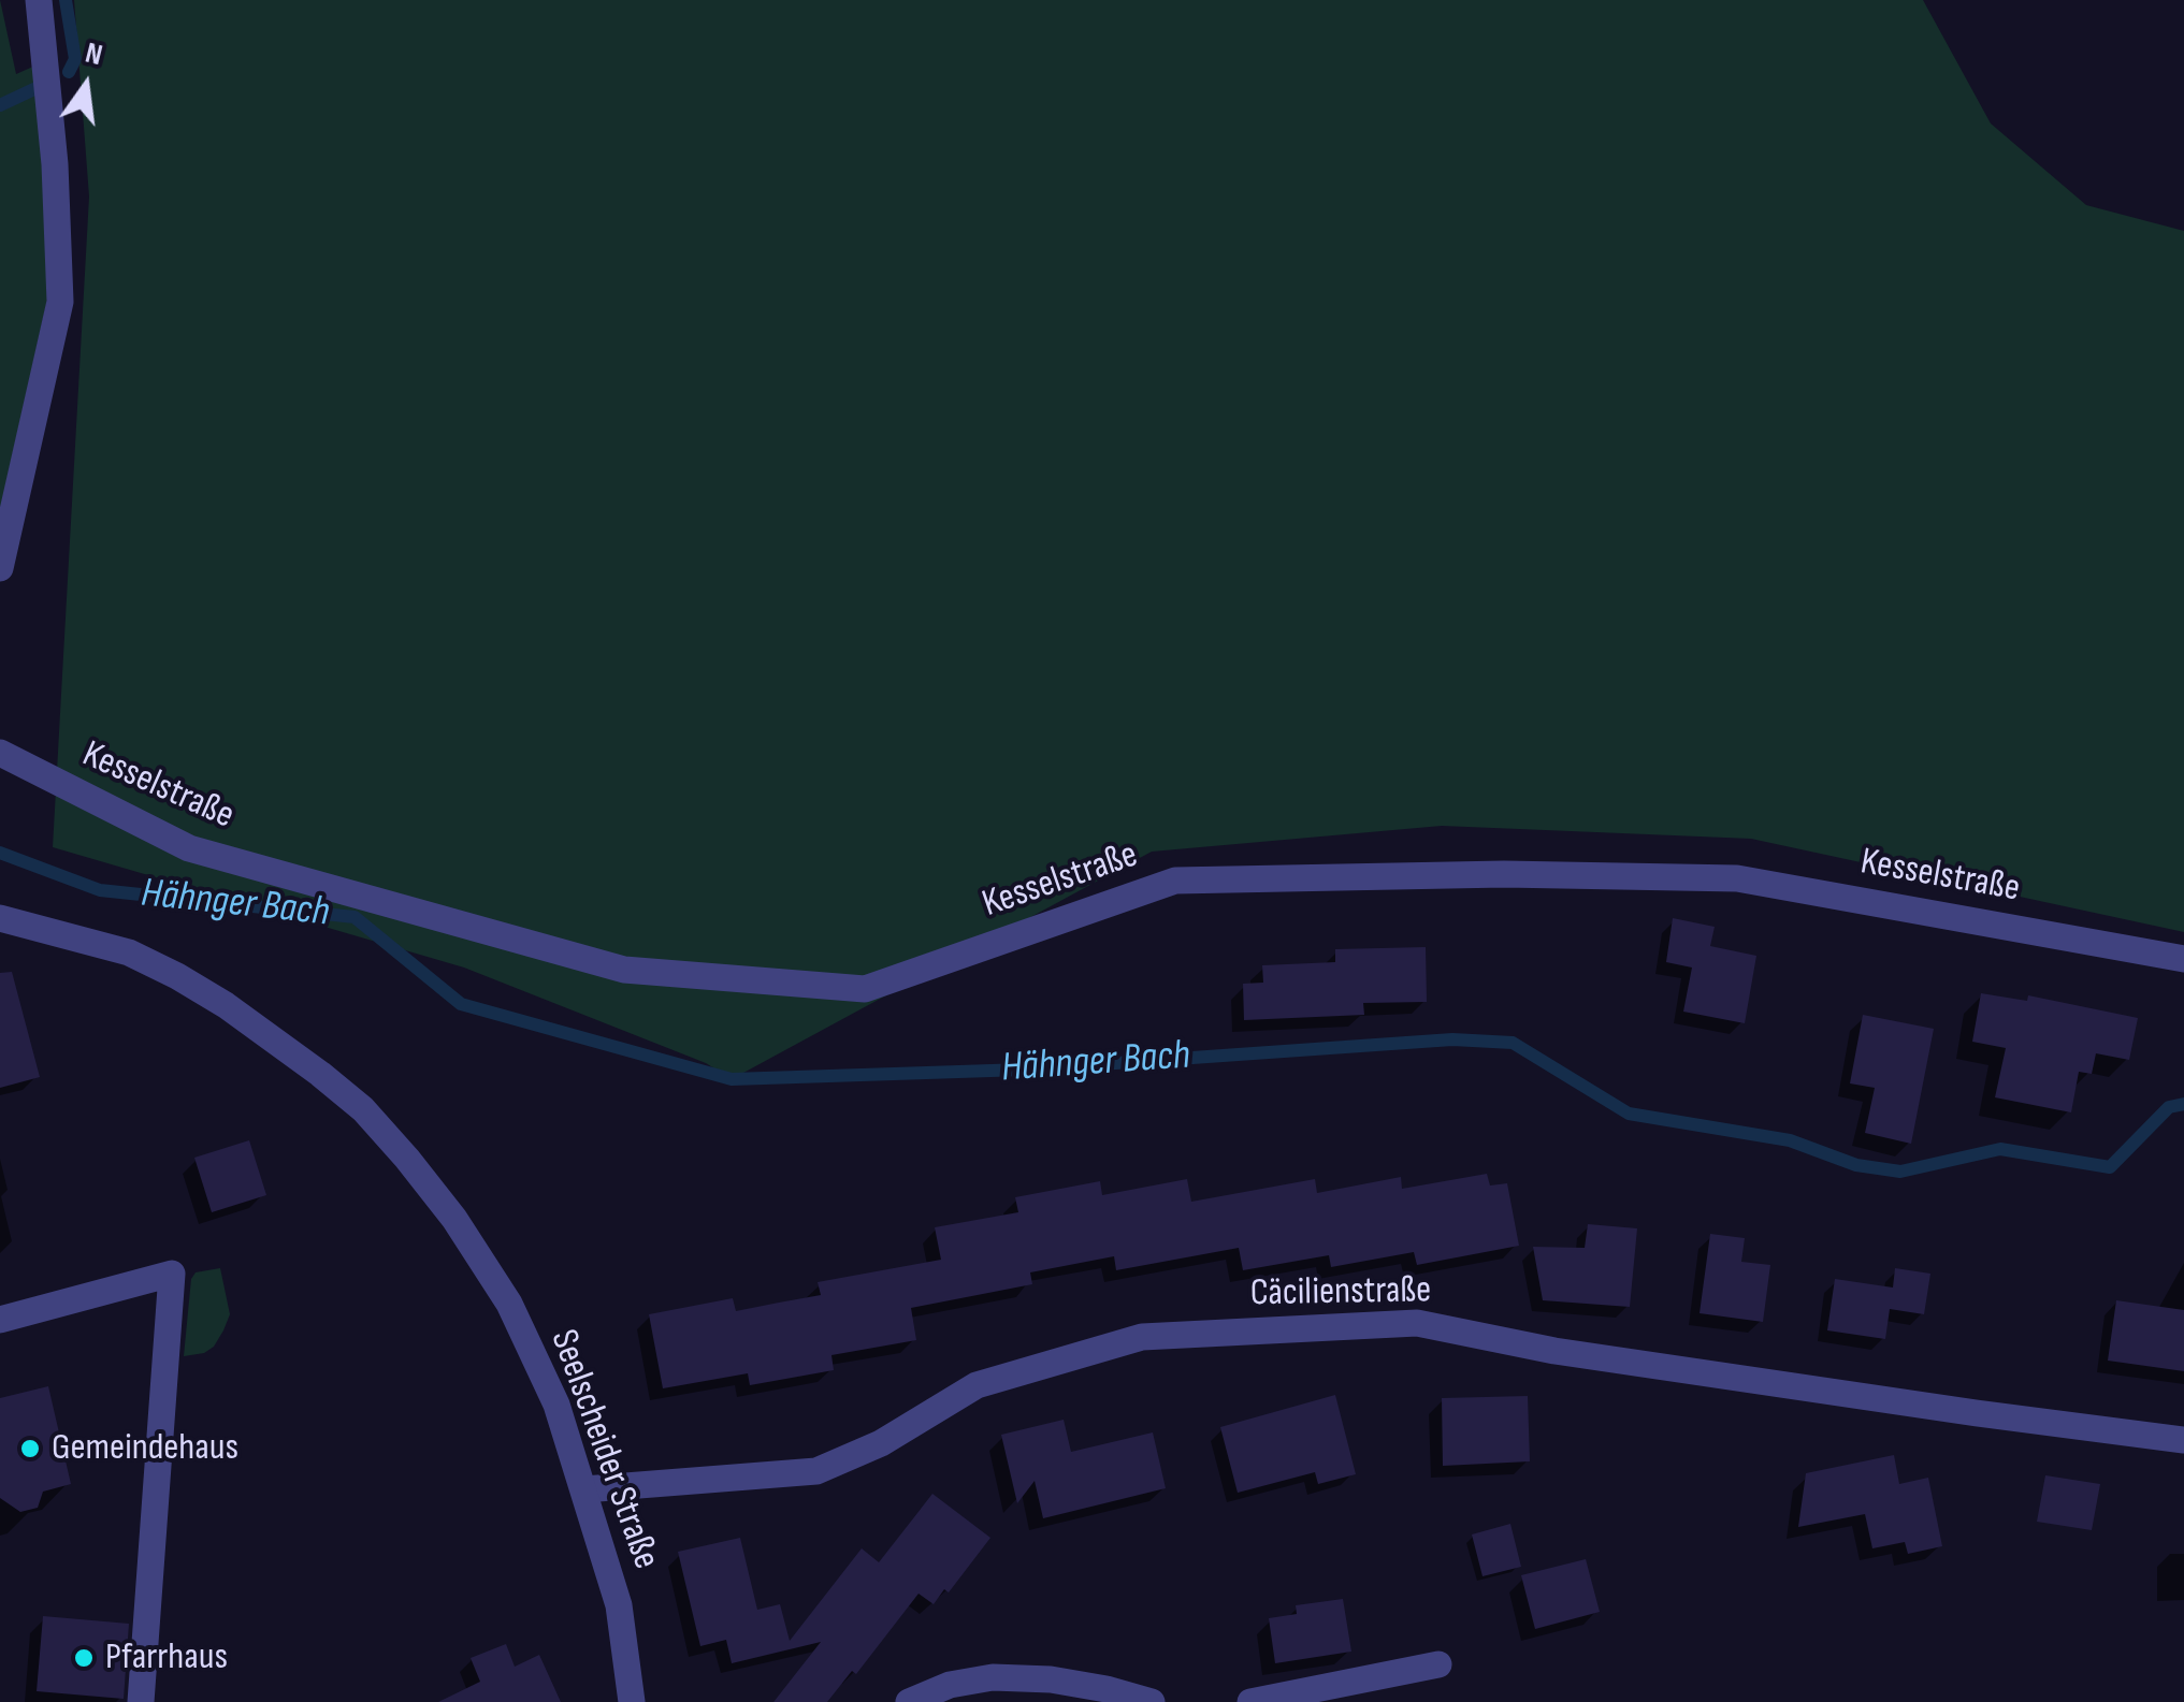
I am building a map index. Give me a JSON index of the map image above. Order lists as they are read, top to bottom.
{
  "streets": {
    "street": ["Kesselstraße", "Cäcilienstraße", "Seelscheider Straße"]
  },
  "crossings": [
    ["Cäcilienstraße", "Seelscheider Straße"]
  ],
  "water": ["Hähnger Bach"],
  "places": ["Gemeindehaus", "Pfarrhaus"],
  "north": "top"
}
